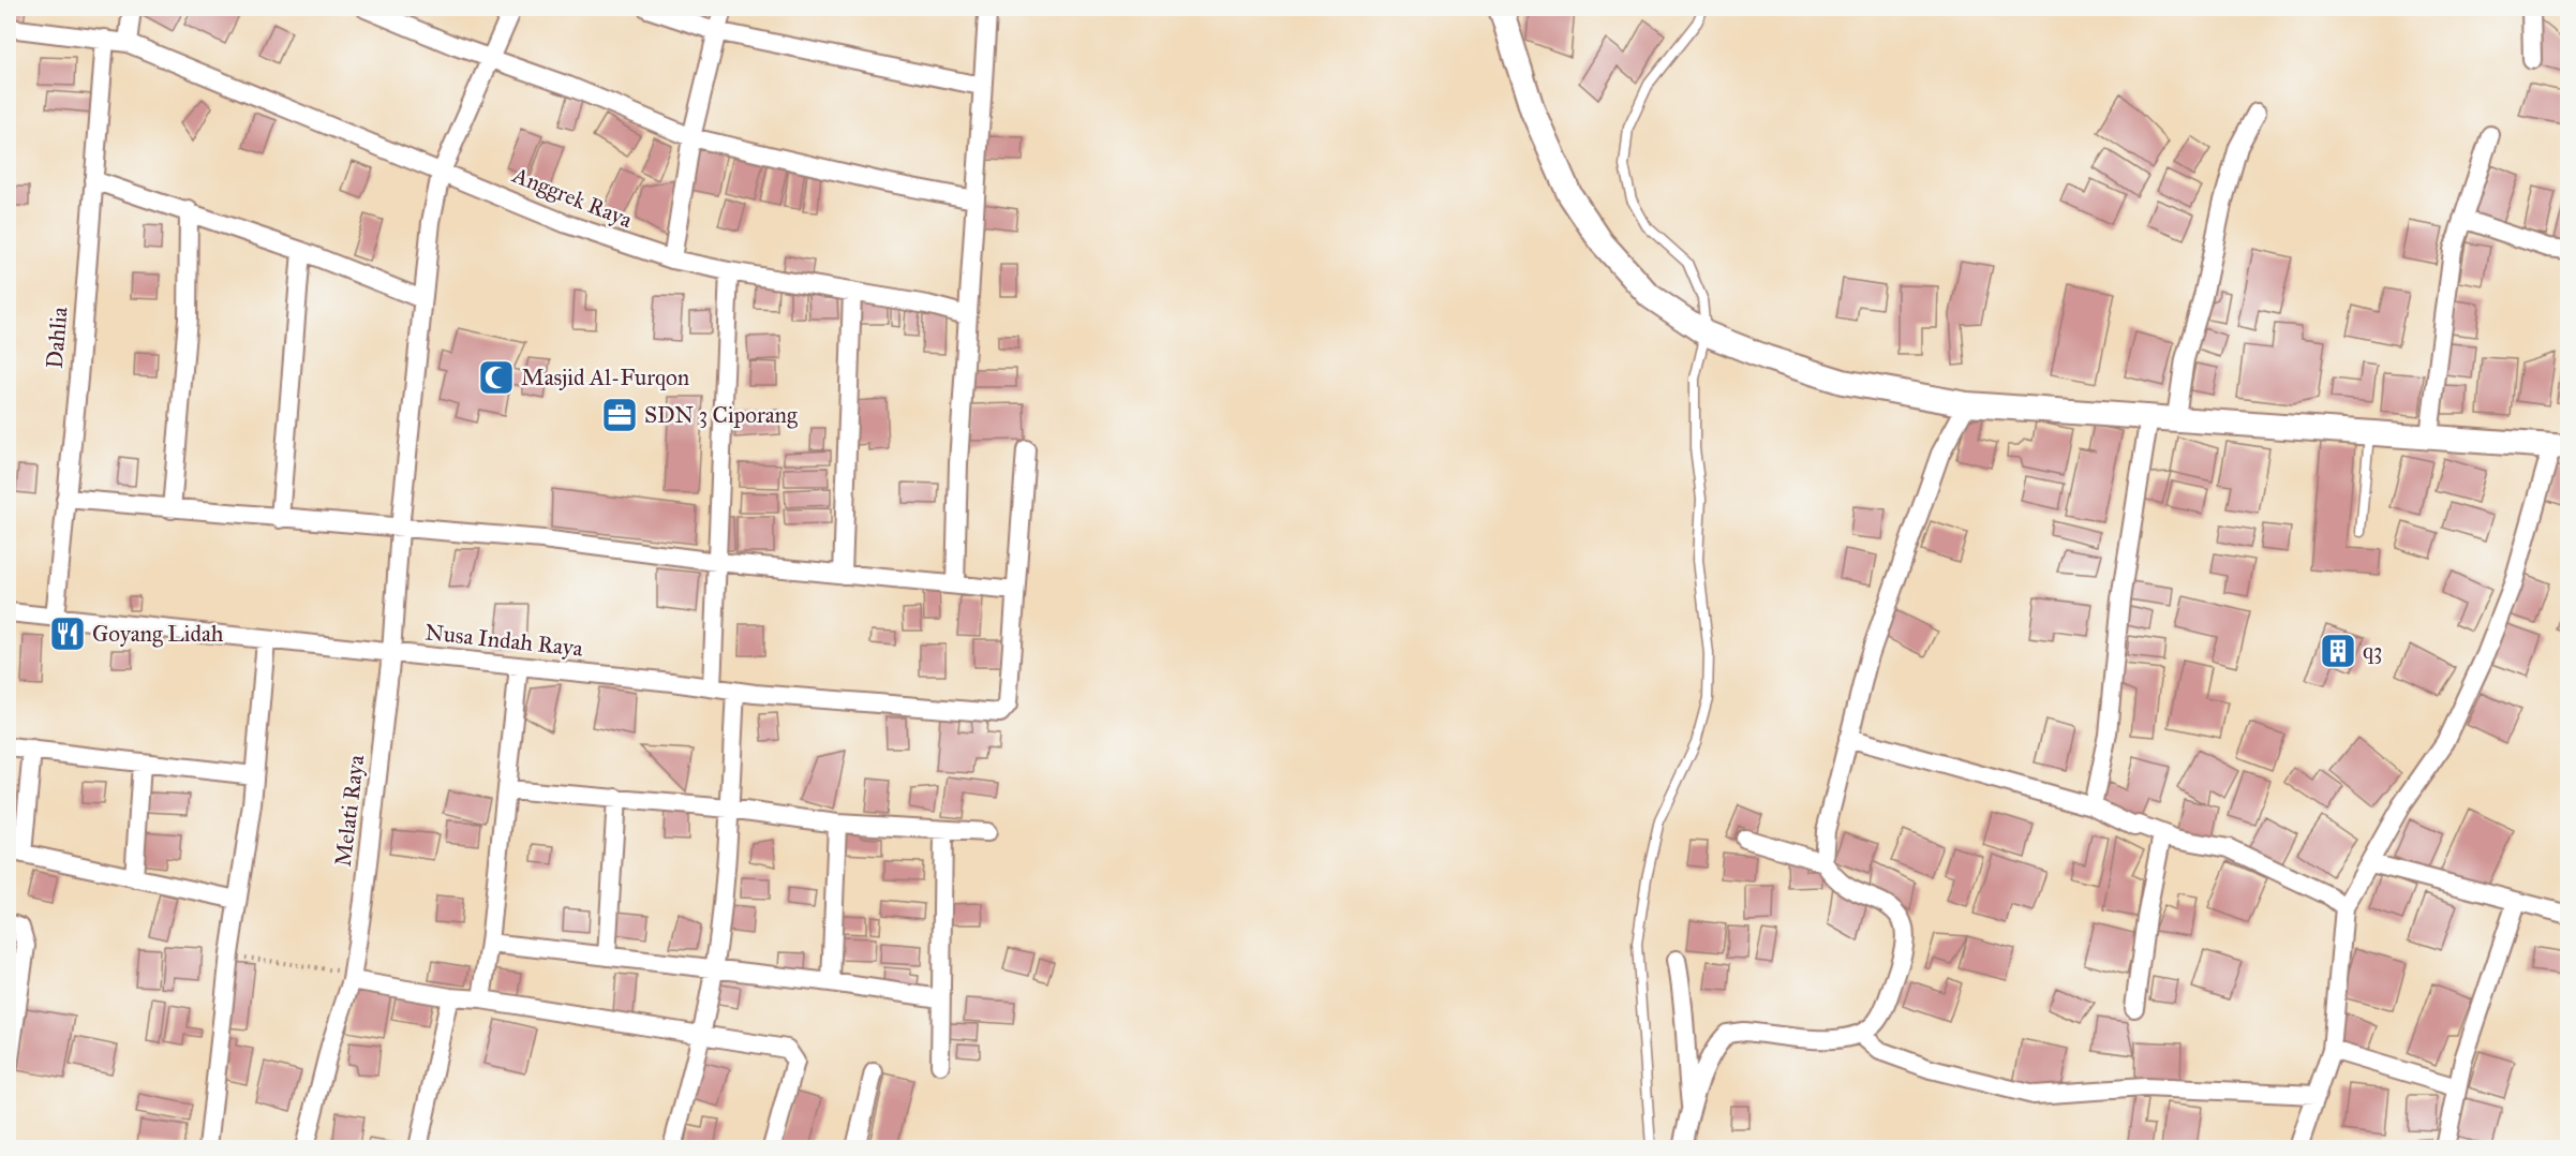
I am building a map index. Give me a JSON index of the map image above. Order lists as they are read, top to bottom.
{
  "streets": {
    "street": [
      "Anggrek Raya",
      "Dahlia",
      "Nusa Indah Raya",
      "Melati Raya"
    ]
  },
  "crossings": [
    ["Anggrek Raya", "Dahlia"],
    ["Anggrek Raya", "Melati Raya"],
    ["Dahlia", "Nusa Indah Raya"],
    ["Nusa Indah Raya", "Melati Raya"]
  ],
  "places": {
    "mosque": ["Masjid Al-Furqon"],
    "office": ["SDN 3 Ciporang"],
    "restaurant": ["Goyang Lidah"],
    "building": ["q3"]
  }
}
